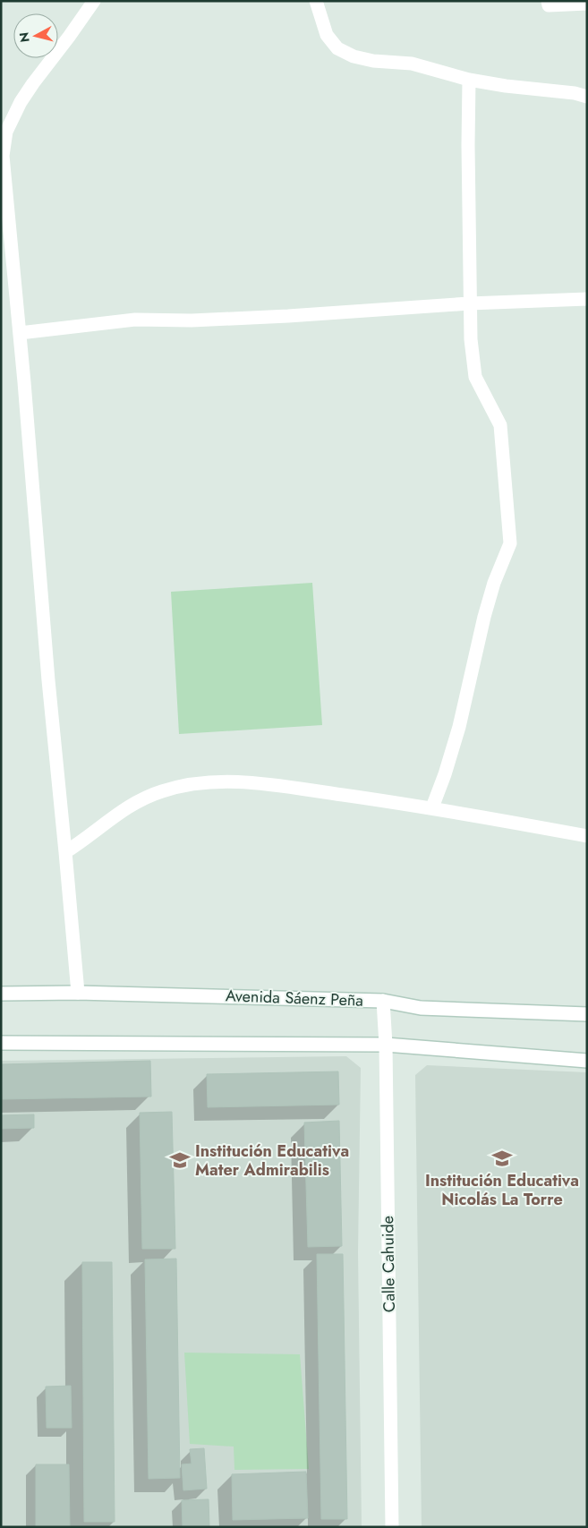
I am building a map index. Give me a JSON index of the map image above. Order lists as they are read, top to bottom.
{
  "streets": {
    "street": ["Avenida Sáenz Peña", "Calle Cahuide"]
  },
  "crossings": [
    ["Avenida Sáenz Peña", "Calle Cahuide"]
  ],
  "places": {
    "school or university": ["Institución Educativa Nicolás La Torre", "Institución Educativa Mater Admirabilis"]
  },
  "north": "left"
}
